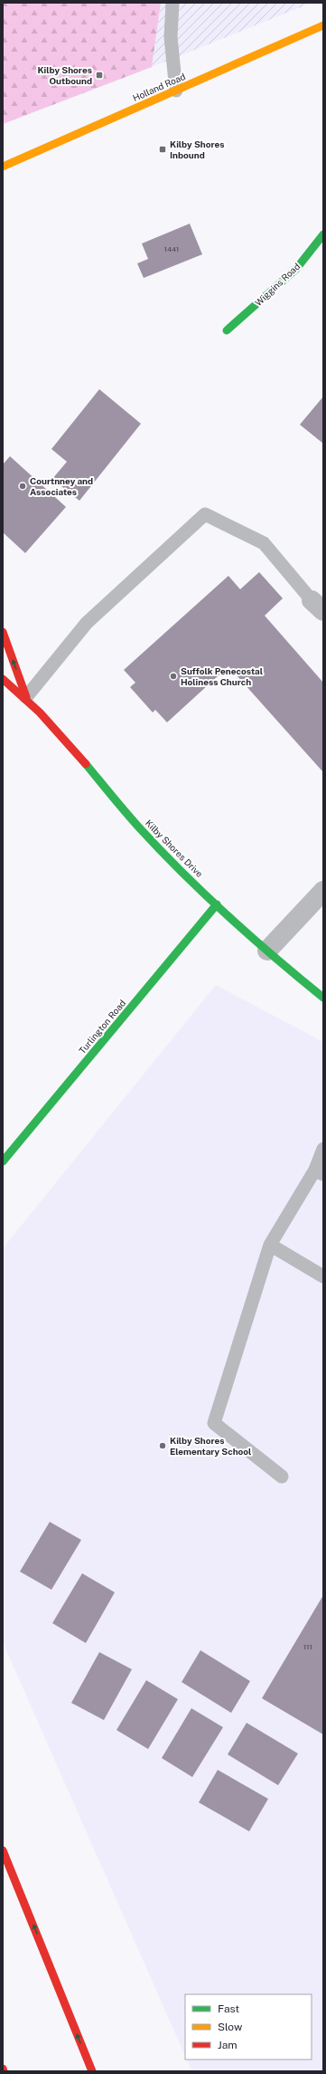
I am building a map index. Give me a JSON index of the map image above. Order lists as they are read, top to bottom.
{
  "streets": {
    "main road": [
      "Holland Road",
      "Wiggins Road",
      "Kilby Shores Drive",
      "Turlington Road"
    ]
  },
  "crossings": [
    ["Kilby Shores Drive", "Turlington Road"]
  ],
  "places": {
    "transit": ["Kilby Shores Outbound", "Kilby Shores Inbound"],
    "other": ["Courtnney and Associates", "Suffolk Penecostal Holiness Church", "Kilby Shores Elementary School"]
  },
  "house_numbers": ["1441", "111"],
  "legend": ["Fast", "Slow", "Jam"]
}
